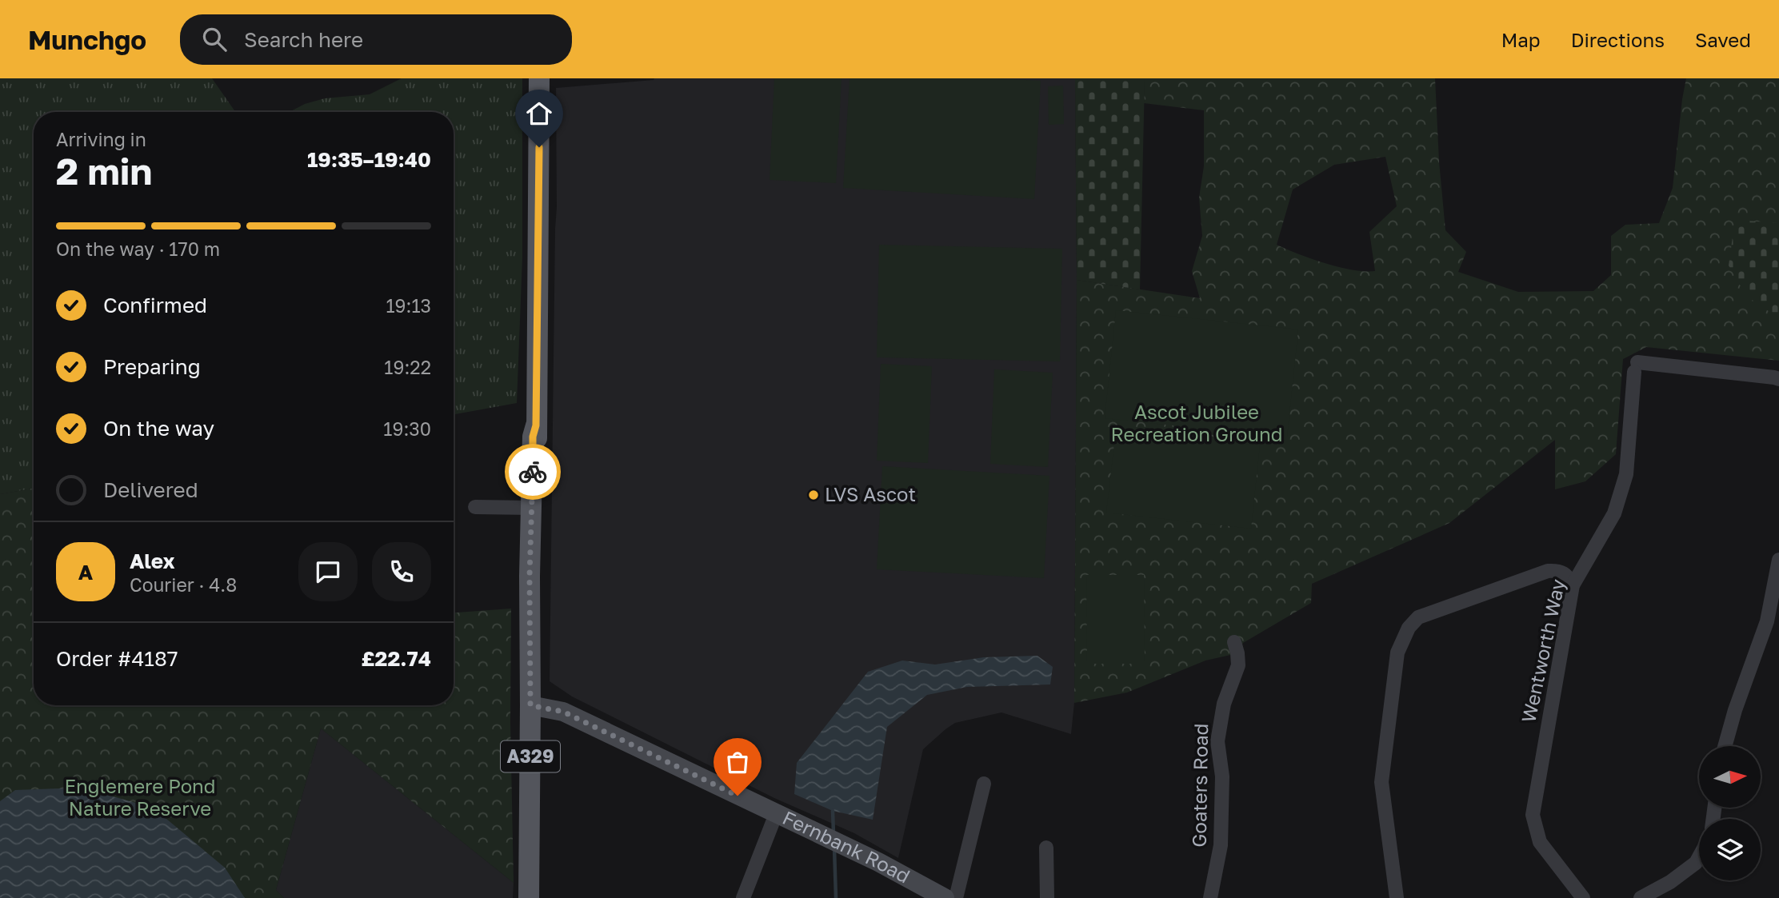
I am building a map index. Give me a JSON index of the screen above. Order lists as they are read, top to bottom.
{
  "streets": {
    "main road": ["A329"],
    "street": ["Wentworth Way", "Goaters Road", "Fernbank Road"]
  },
  "crossings": [
    ["A329", "Fernbank Road"]
  ],
  "parks": ["Ascot Jubilee Recreation Ground", "Englemere Pond Nature Reserve"],
  "places": ["LVS Ascot"],
  "north": "right",
  "page": {
    "header": "Munchgo",
    "search": "Search here",
    "nav": ["Map", "Directions", "Saved"],
    "heading": ["2 min", "Arriving in", "19:35–19:40"],
    "panel": [
      "Alex",
      "Courier · 4.8",
      "Order #4187",
      "£22.74"
    ],
    "bar": "On the way · 170 m",
    "list": [
      ["Confirmed", "19:13"],
      ["Preparing", "19:22"],
      ["On the way", "19:30"],
      "Delivered"
    ],
    "round": "A"
  }
}
